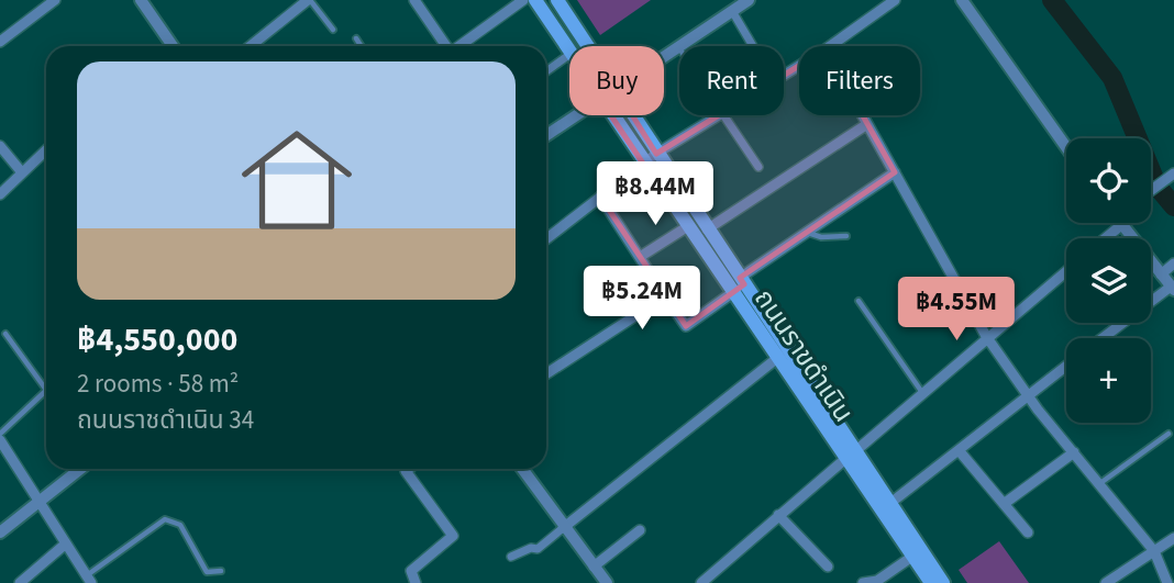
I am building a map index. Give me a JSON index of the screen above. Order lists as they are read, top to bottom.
{
  "streets": {
    "main road": ["ถนนราขดำเนิน"]
  },
  "page": {
    "chip": ["Buy", "Rent", "Filters"],
    "list": [
      {
        "name": "฿4,550,000",
        "note": "2 rooms · 58 m² · ถนนราชดำเนิน 34"
      }
    ],
    "map_buttons": "+",
    "price": ["฿8.44M", "฿5.24M", "฿4.55M"]
  }
}
